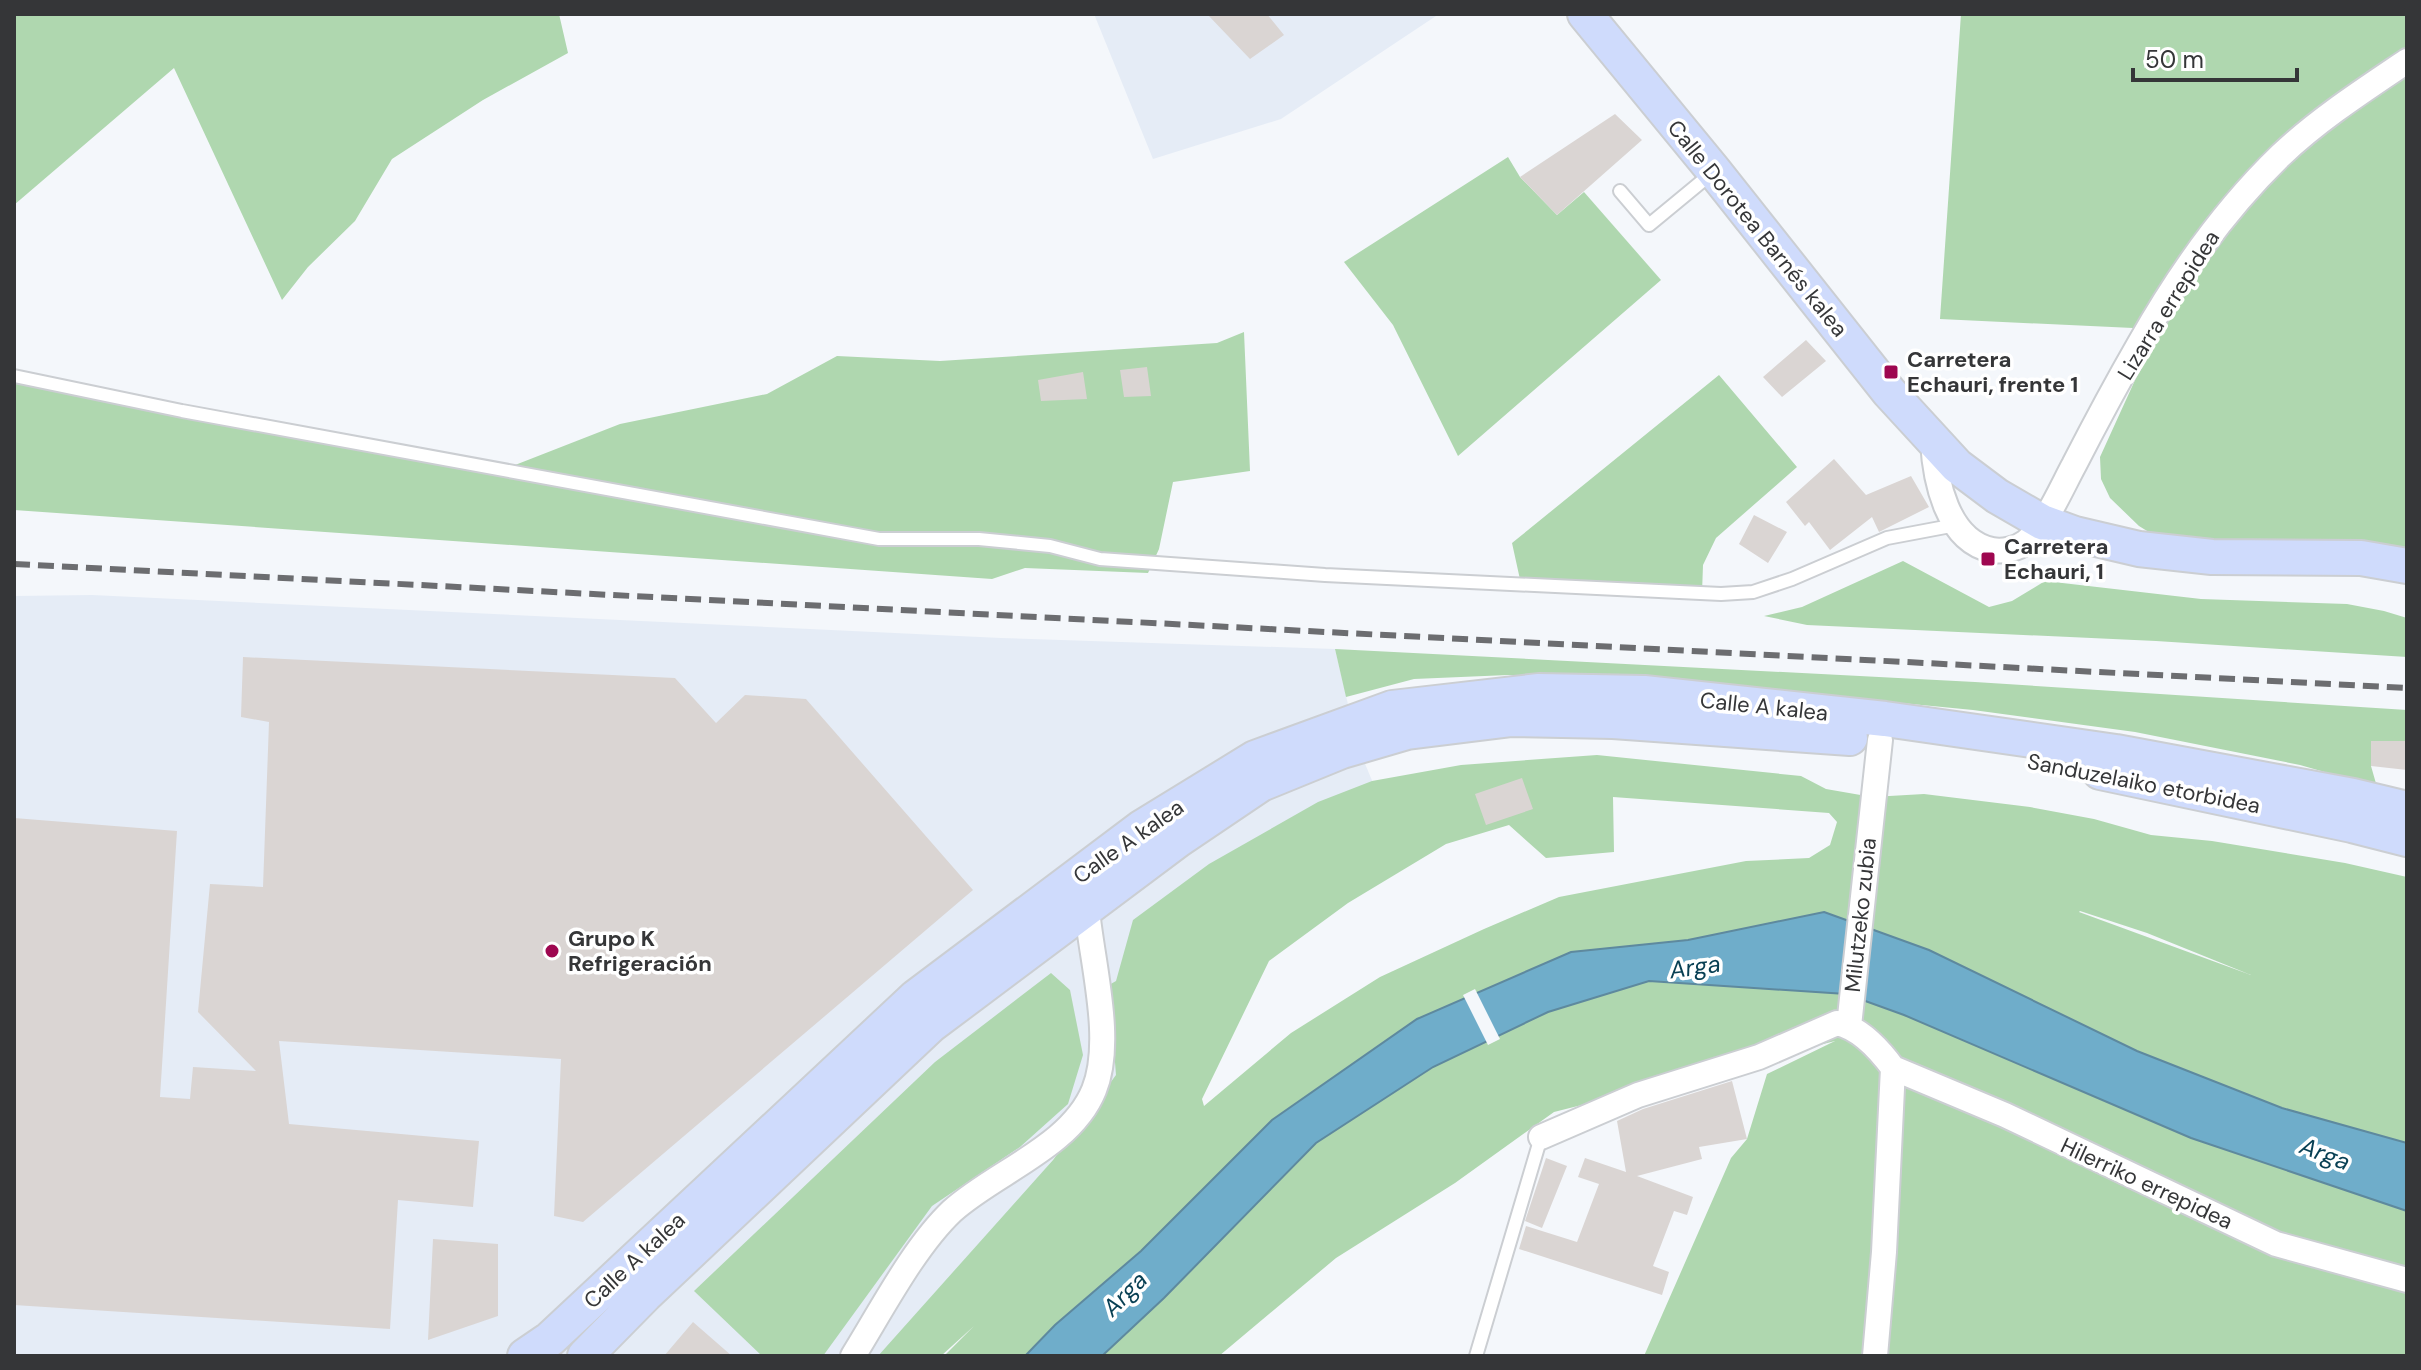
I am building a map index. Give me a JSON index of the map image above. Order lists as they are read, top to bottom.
{
  "streets": {
    "main road": ["Calle Dorotea Barnés kalea", "Calle A kalea", "Sanduzelaiko etorbidea"],
    "street": ["Lizarra errepidea", "Milutzeko zubia", "Hilerriko errepidea"]
  },
  "crossings": [
    ["Calle A kalea", "Sanduzelaiko etorbidea"],
    ["Calle A kalea", "Milutzeko zubia"],
    ["Sanduzelaiko etorbidea", "Milutzeko zubia"],
    ["Milutzeko zubia", "Hilerriko errepidea"]
  ],
  "water": ["Arga"],
  "places": {
    "transit": ["Carretera Echauri, frente 1", "Carretera Echauri, 1"],
    "other": ["Grupo K Refrigeración"]
  },
  "scale_bar": "50 m"
}
